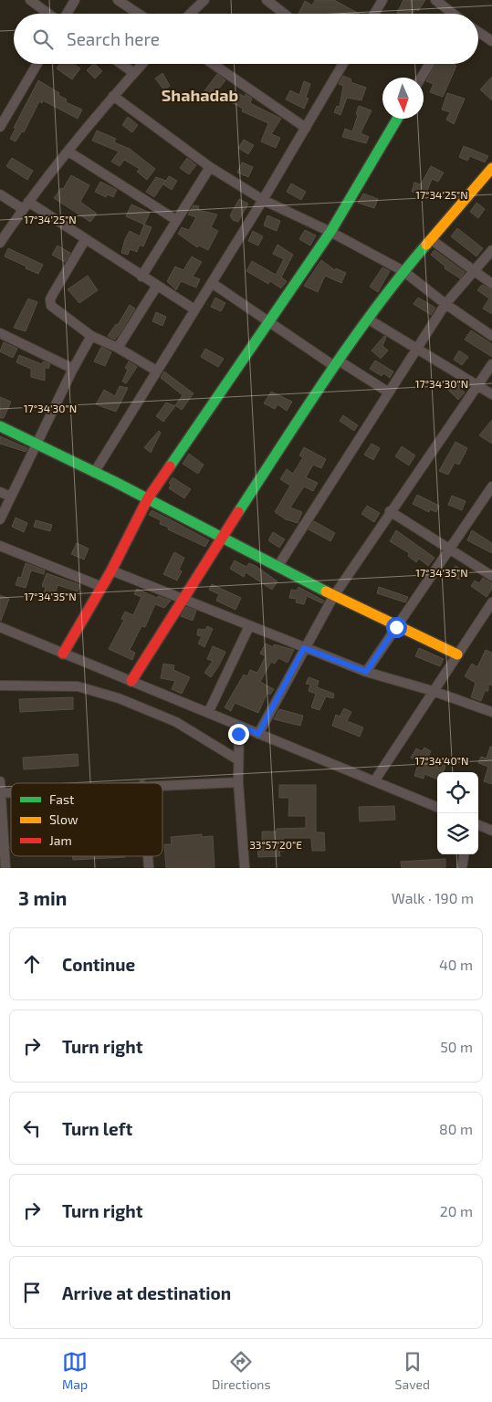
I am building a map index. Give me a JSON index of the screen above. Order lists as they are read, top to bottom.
{
  "districts": ["Shahadab"],
  "legend": ["Fast", "Slow", "Jam"],
  "north": "bottom",
  "page": {
    "search": "Search here",
    "heading": ["3 min", "Walk · 190 m"],
    "list": [
      ["Continue", "40 m"],
      ["Turn right", "50 m"],
      ["Turn left", "80 m"],
      ["Turn right", "20 m"],
      "Arrive at destination"
    ],
    "nav": ["Map", "Directions", "Saved"]
  },
  "coordinates": [
    "17°34'25\"N",
    "17°34'30\"N",
    "17°34'35\"N",
    "17°34'40\"N",
    "33°57'20\"E"
  ]
}
